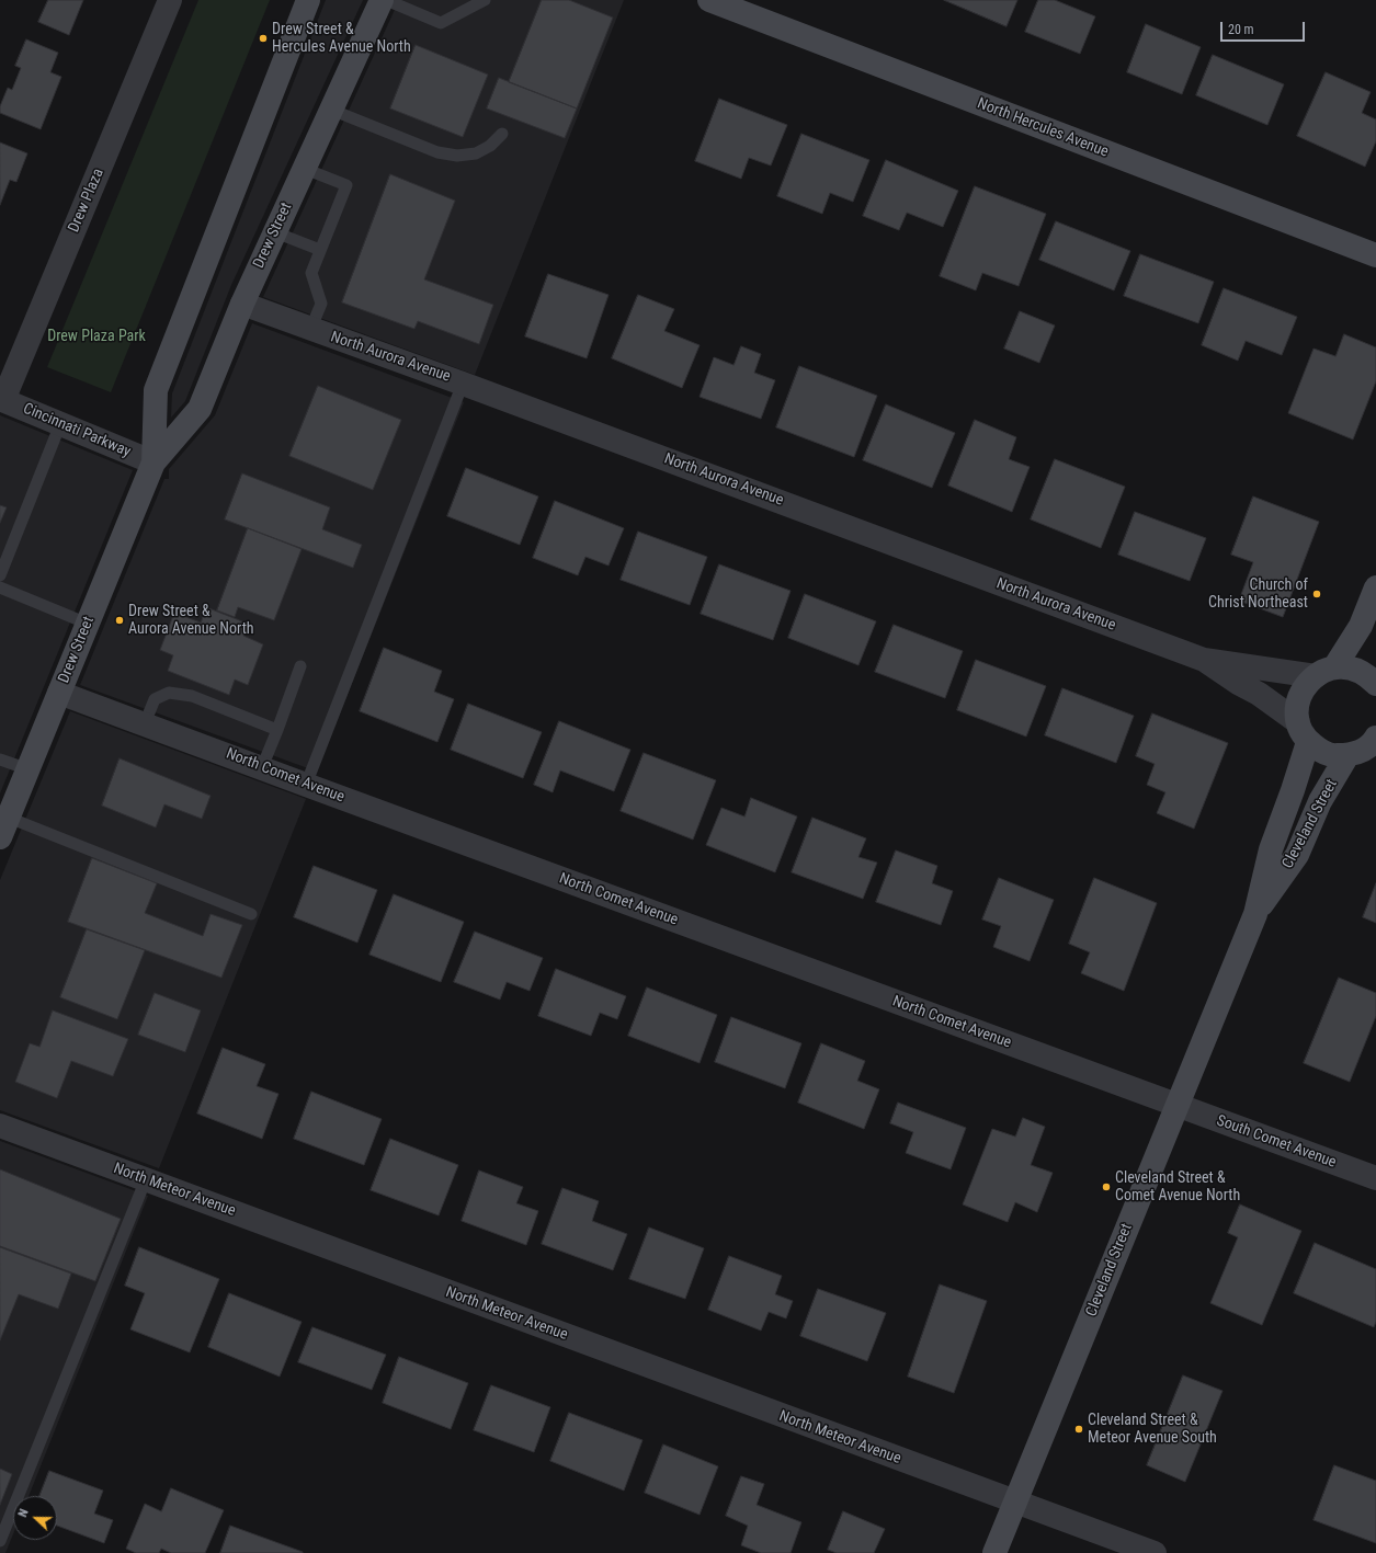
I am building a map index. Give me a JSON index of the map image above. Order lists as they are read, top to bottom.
{
  "streets": {
    "street": [
      "North Hercules Avenue",
      "Drew Plaza",
      "Drew Street",
      "North Aurora Avenue",
      "Cincinnati Parkway",
      "North Comet Avenue",
      "Cleveland Street",
      "South Comet Avenue",
      "North Meteor Avenue"
    ]
  },
  "crossings": [
    ["Drew Plaza", "Cincinnati Parkway"],
    ["Drew Street", "North Aurora Avenue"],
    ["Drew Street", "Cincinnati Parkway"],
    ["Drew Street", "North Comet Avenue"],
    ["North Aurora Avenue", "Cleveland Street"],
    ["North Comet Avenue", "Cleveland Street"],
    ["North Comet Avenue", "South Comet Avenue"],
    ["Cleveland Street", "South Comet Avenue"],
    ["Cleveland Street", "North Meteor Avenue"]
  ],
  "parks": ["Drew Plaza Park"],
  "places": [
    "Drew Street & Hercules Avenue North",
    "Church of Christ Northeast",
    "Drew Street & Aurora Avenue North",
    "Cleveland Street & Comet Avenue North",
    "Cleveland Street & Meteor Avenue South"
  ],
  "scale_bar": "20 m",
  "north": "left"
}
